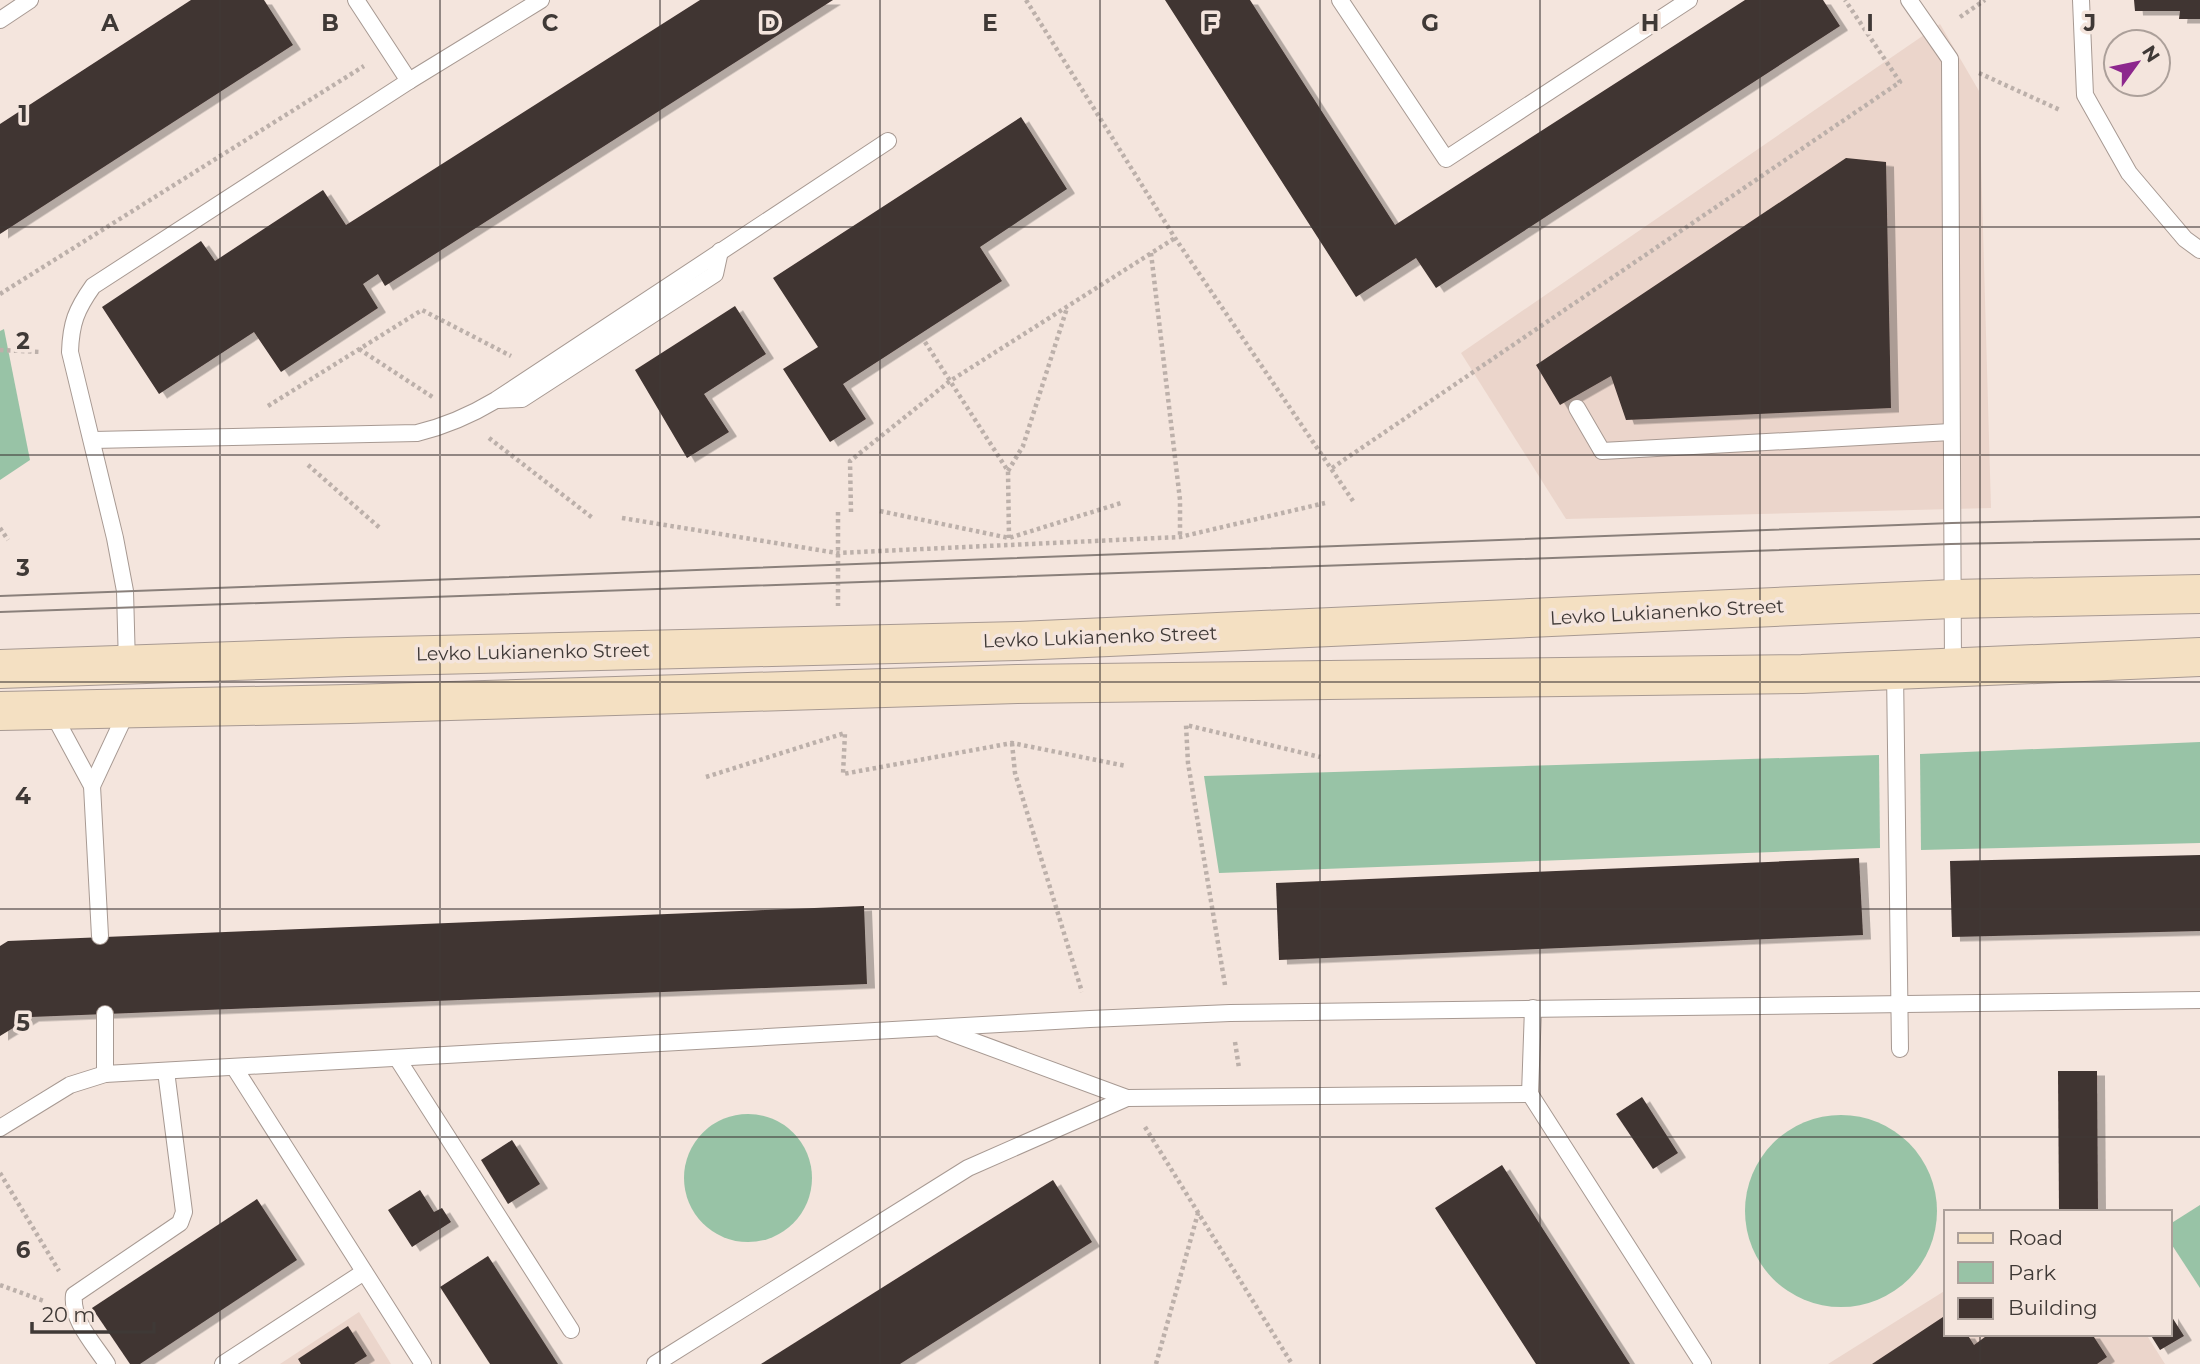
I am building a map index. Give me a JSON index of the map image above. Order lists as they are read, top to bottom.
{
  "streets": {
    "main road": ["Levko Lukianenko Street"]
  },
  "legend": ["Road", "Park", "Building"],
  "scale_bar": "20 m",
  "north": "top right",
  "grid": {
    "columns": [
      "A",
      "B",
      "C",
      "D",
      "E",
      "F",
      "G",
      "H",
      "I",
      "J"
    ],
    "rows": [
      "1",
      "2",
      "3",
      "4",
      "5",
      "6"
    ]
  }
}
